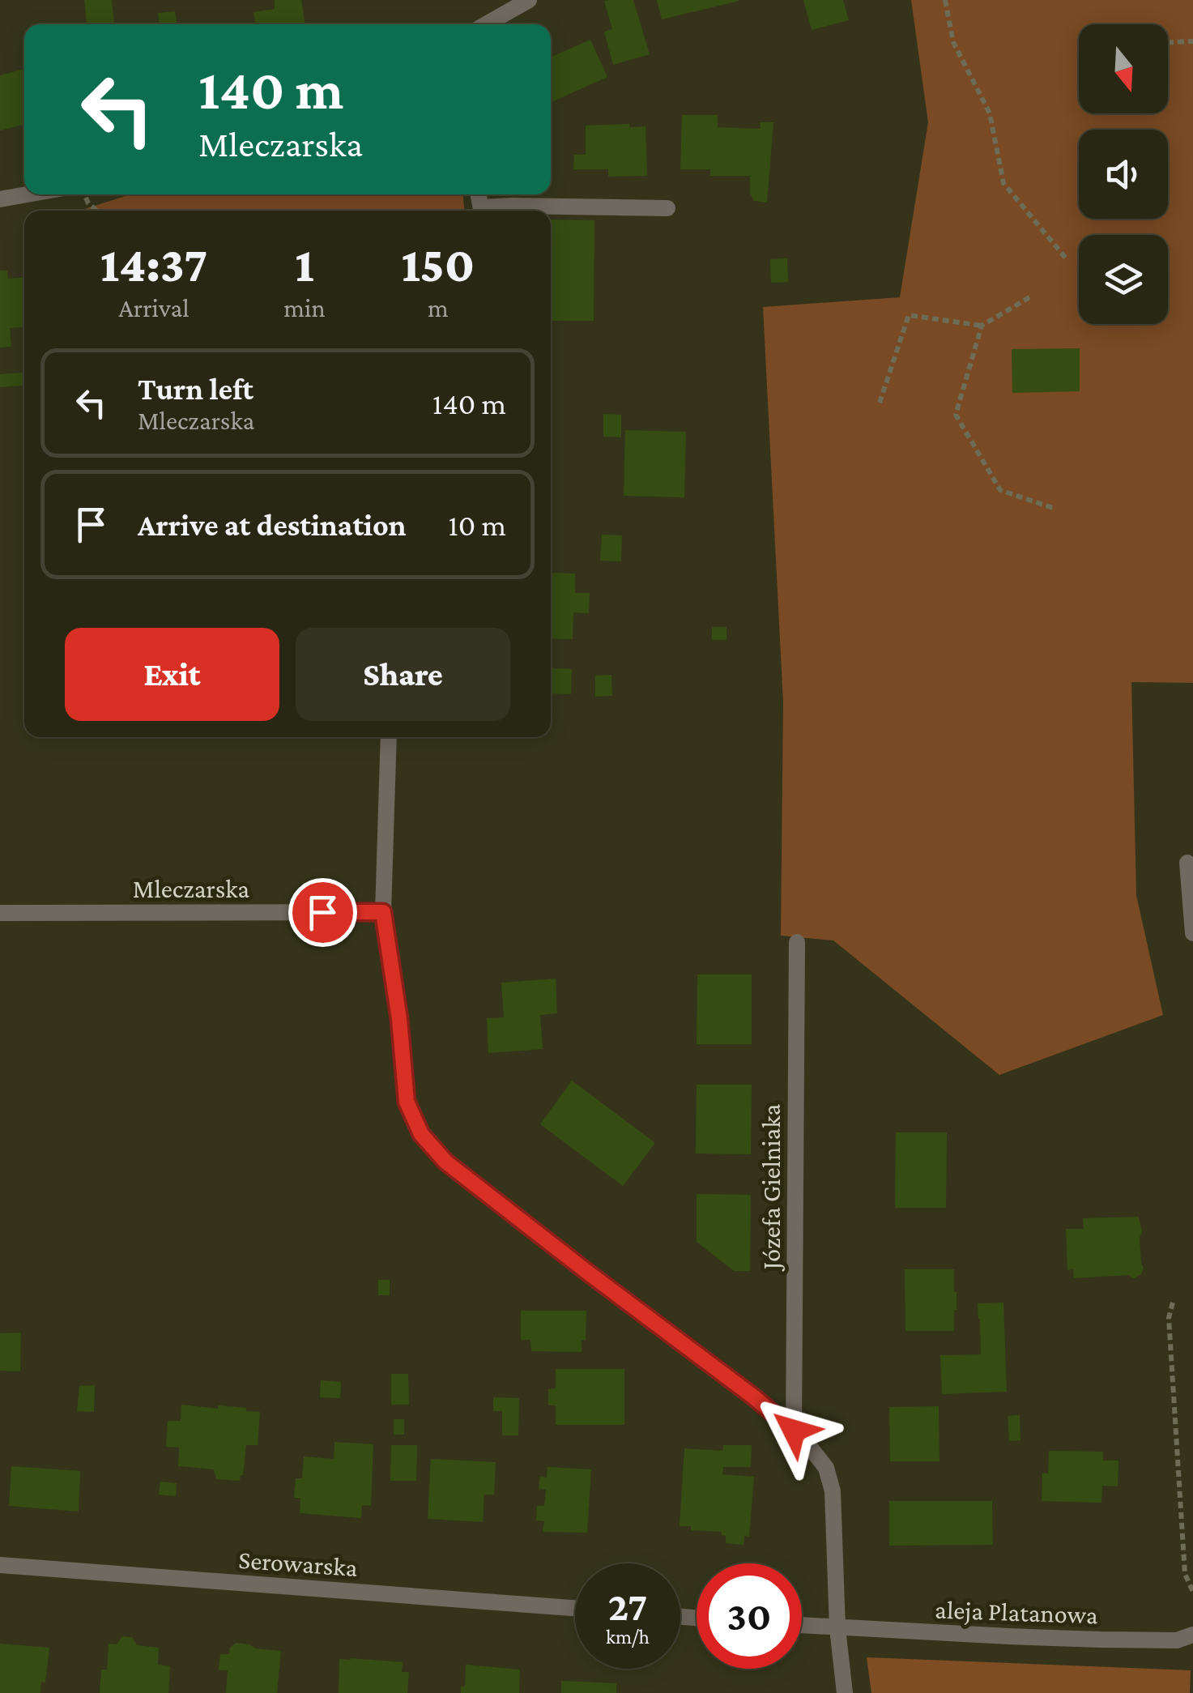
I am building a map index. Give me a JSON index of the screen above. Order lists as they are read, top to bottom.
{
  "streets": {
    "street": [
      "Mleczarska",
      "Józefa Gielniaka",
      "Serowarska",
      "aleja Platanowa"
    ]
  },
  "north": "bottom",
  "page": {
    "turn": ["140 m", "Mleczarska"],
    "eta": [
      "14:37",
      "Arrival",
      "1",
      "min",
      "150",
      "m"
    ],
    "list": [
      {
        "name": "Turn left",
        "note": "Mleczarska",
        "value": "140 m"
      },
      {
        "name": "Arrive at destination",
        "value": "10 m"
      }
    ],
    "buttons": ["Exit", "Share"],
    "speed": "27 km/h",
    "limit": "30"
  }
}
